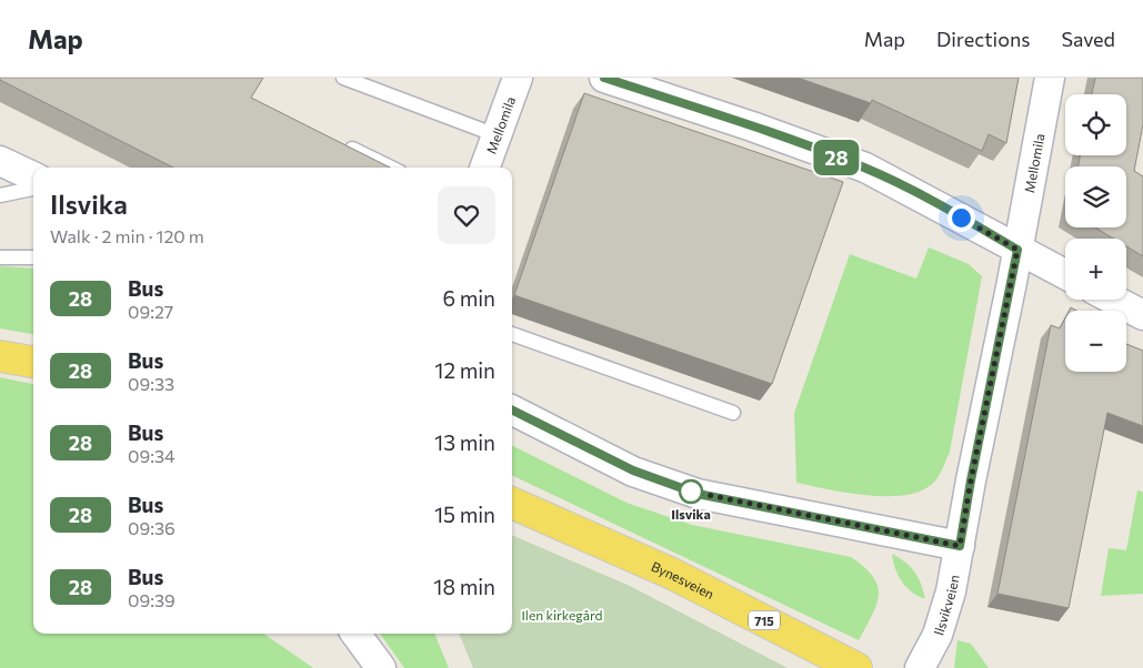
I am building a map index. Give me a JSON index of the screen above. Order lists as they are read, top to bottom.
{
  "streets": {
    "main road": ["Bynesveien", "715"],
    "street": ["Mellomila", "Ilsvikveien"]
  },
  "crossings": [
    ["Mellomila", "Ilsvikveien"]
  ],
  "parks": ["Ilen kirkegård"],
  "places": ["Ilsvika"],
  "lines": ["bus line 28"],
  "page": {
    "header": "Map",
    "nav": ["Map", "Directions", "Saved"],
    "on_map": "28",
    "map_buttons": ["+", "−"],
    "heading": ["Ilsvika", "Walk · 2 min · 120 m"],
    "list": [
      {
        "mark": "28",
        "name": "Bus",
        "note": "09:27",
        "value": "6 min"
      },
      {
        "mark": "28",
        "name": "Bus",
        "note": "09:33",
        "value": "12 min"
      },
      {
        "mark": "28",
        "name": "Bus",
        "note": "09:34",
        "value": "13 min"
      },
      {
        "mark": "28",
        "name": "Bus",
        "note": "09:36",
        "value": "15 min"
      },
      {
        "mark": "28",
        "name": "Bus",
        "note": "09:39",
        "value": "18 min"
      }
    ]
  }
}
